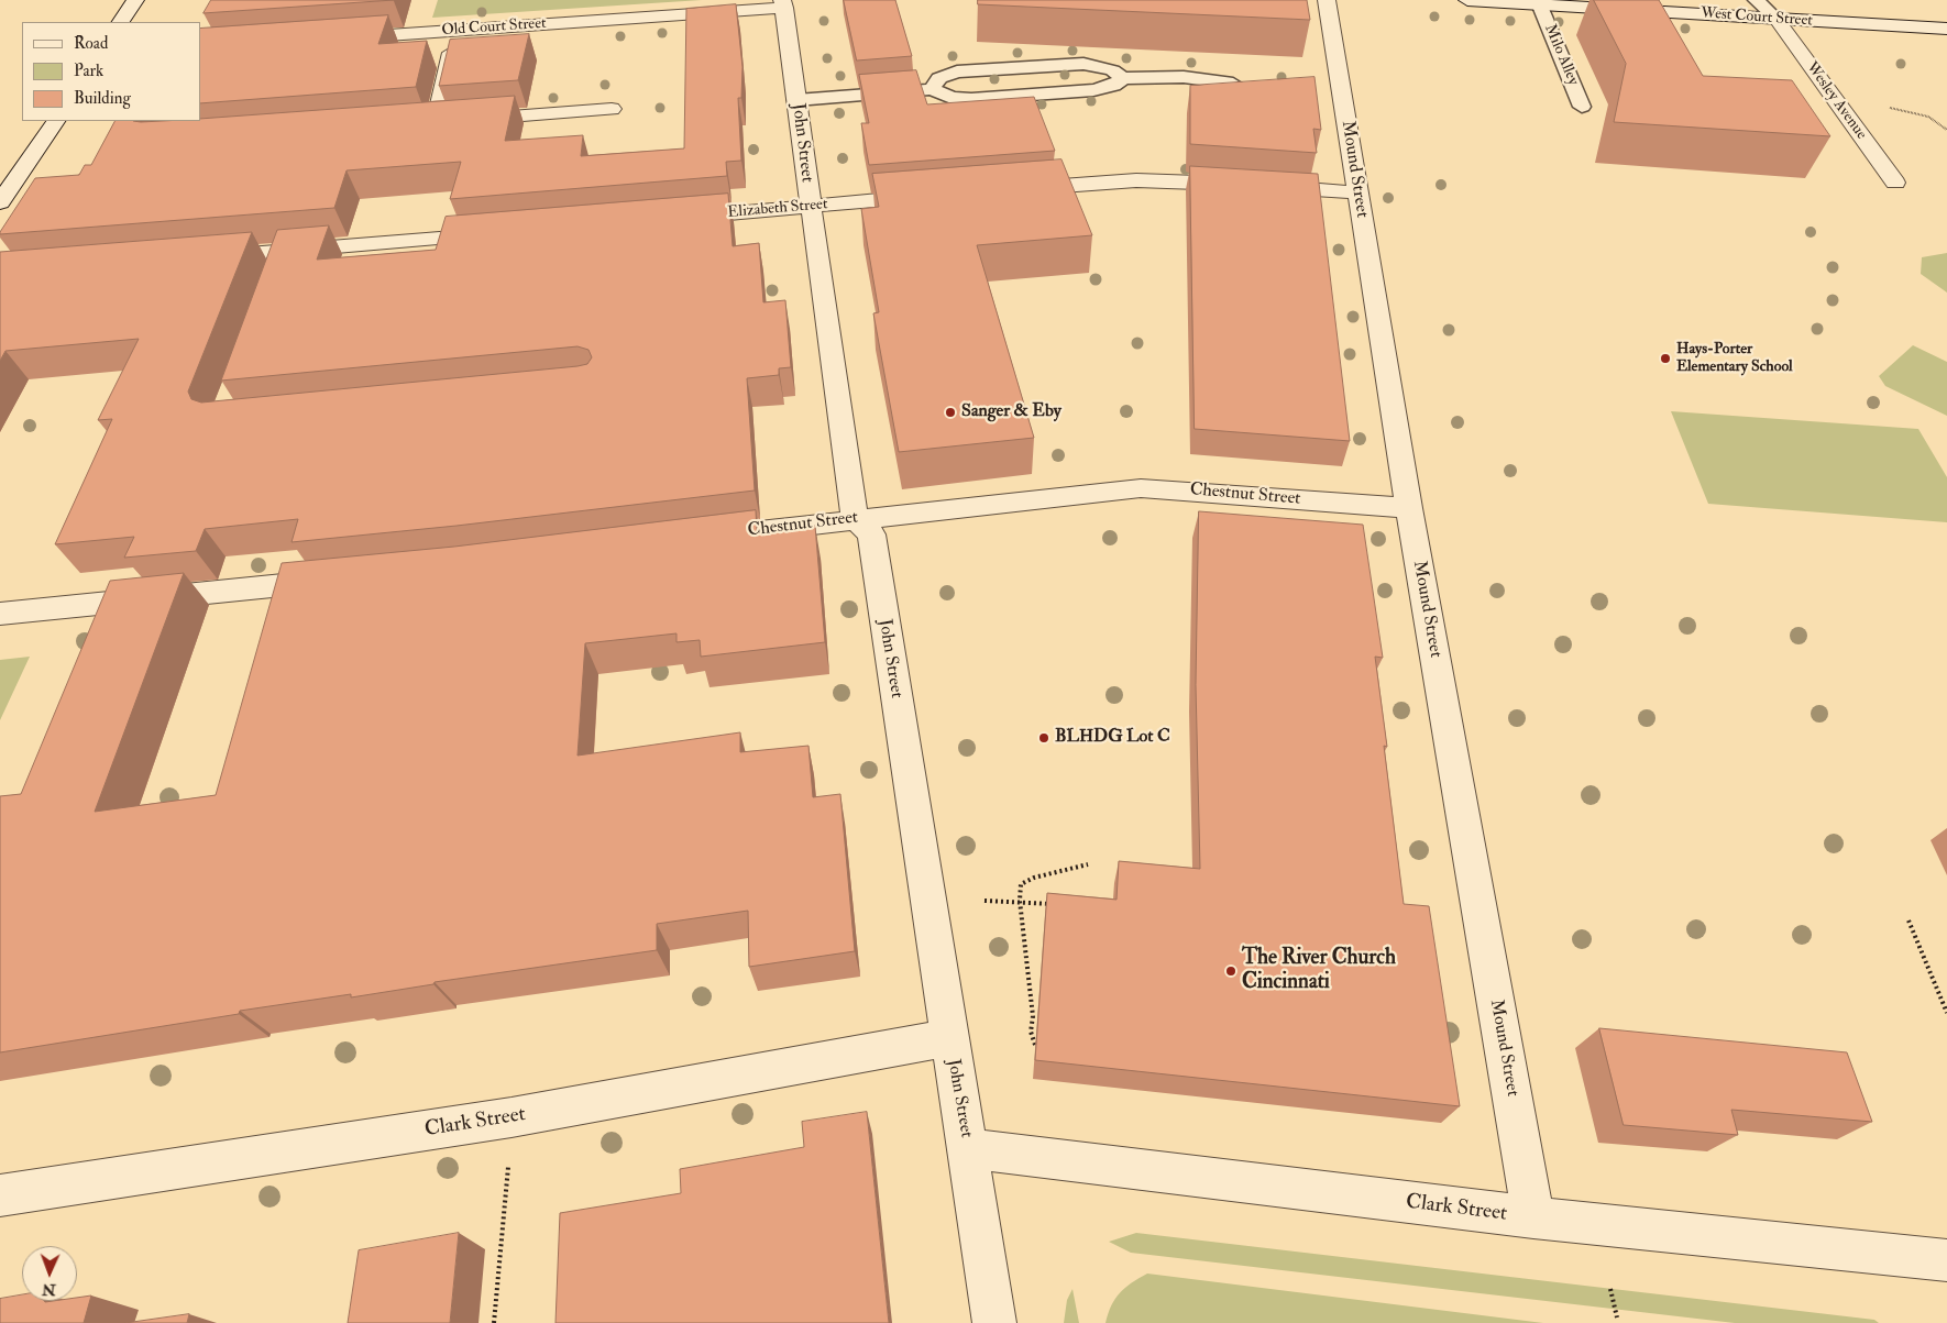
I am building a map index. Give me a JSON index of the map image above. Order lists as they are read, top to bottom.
{
  "streets": {
    "street": [
      "West Court Street",
      "Old Court Street",
      "Wesley Avenue",
      "John Street",
      "Mound Street",
      "Elizabeth Street",
      "Chestnut Street",
      "Clark Street"
    ],
    "lane": ["Milo Alley"]
  },
  "crossings": [
    ["West Court Street", "Milo Alley"],
    ["West Court Street", "Wesley Avenue"],
    ["Old Court Street", "John Street"],
    ["John Street", "Elizabeth Street"],
    ["John Street", "Chestnut Street"],
    ["John Street", "Clark Street"],
    ["Mound Street", "Chestnut Street"],
    ["Mound Street", "Clark Street"]
  ],
  "places": [
    "Hays-Porter Elementary School",
    "Sanger & Eby",
    "BLHDG Lot C",
    "The River Church Cincinnati"
  ],
  "legend": ["Road", "Park", "Building"],
  "north": "bottom"
}
